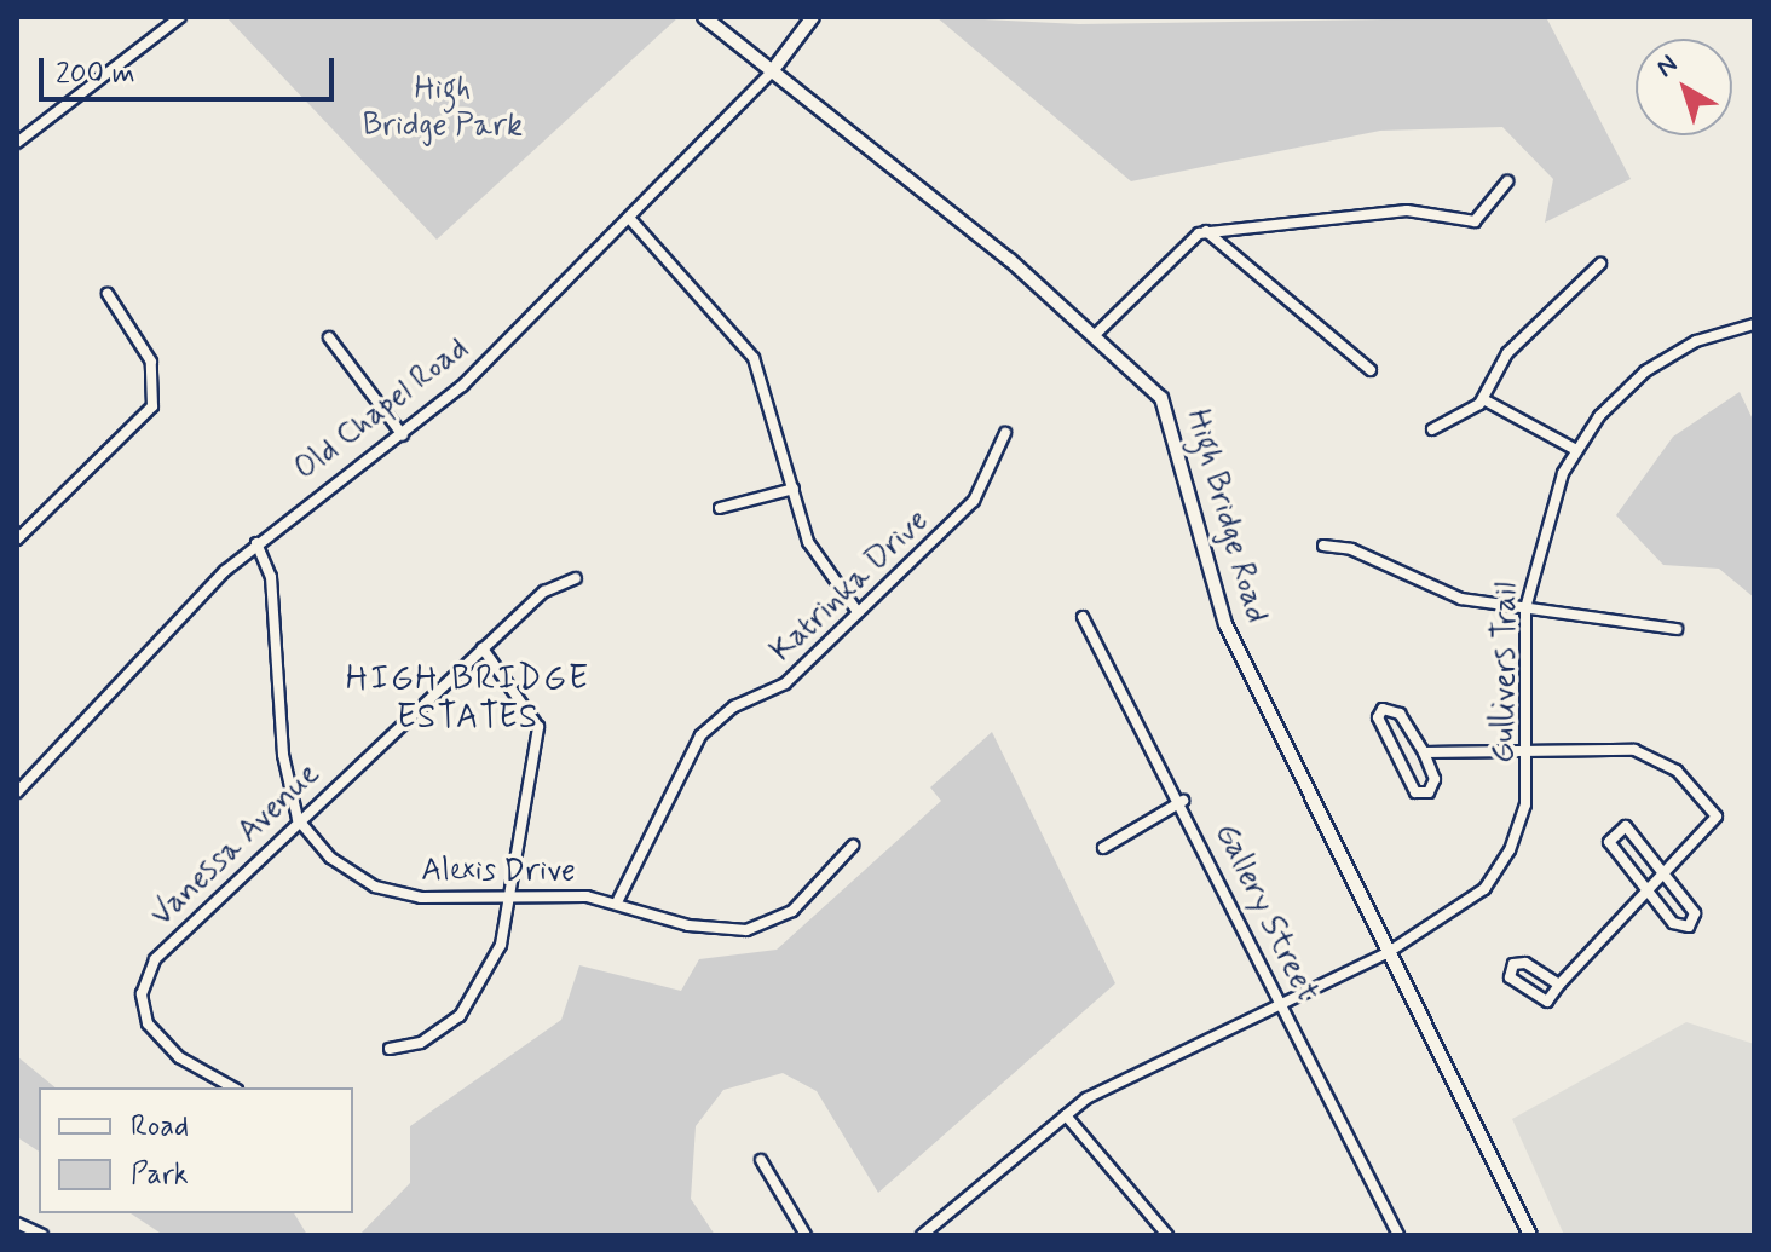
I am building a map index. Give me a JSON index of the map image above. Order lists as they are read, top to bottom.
{
  "streets": {
    "street": [
      "Old Chapel Road",
      "High Bridge Road",
      "Katrinka Drive",
      "Gullivers Trail",
      "Vanessa Avenue",
      "Alexis Drive",
      "Gallery Street"
    ]
  },
  "crossings": [
    ["Old Chapel Road", "High Bridge Road"],
    ["Old Chapel Road", "Alexis Drive"],
    ["High Bridge Road", "Gullivers Trail"],
    ["Katrinka Drive", "Alexis Drive"],
    ["Gullivers Trail", "Gallery Street"],
    ["Vanessa Avenue", "Alexis Drive"]
  ],
  "districts": ["HIGH BRIDGE ESTATES"],
  "parks": ["High Bridge Park"],
  "legend": ["Road", "Park"],
  "scale_bar": "200 m",
  "north": "top left"
}
